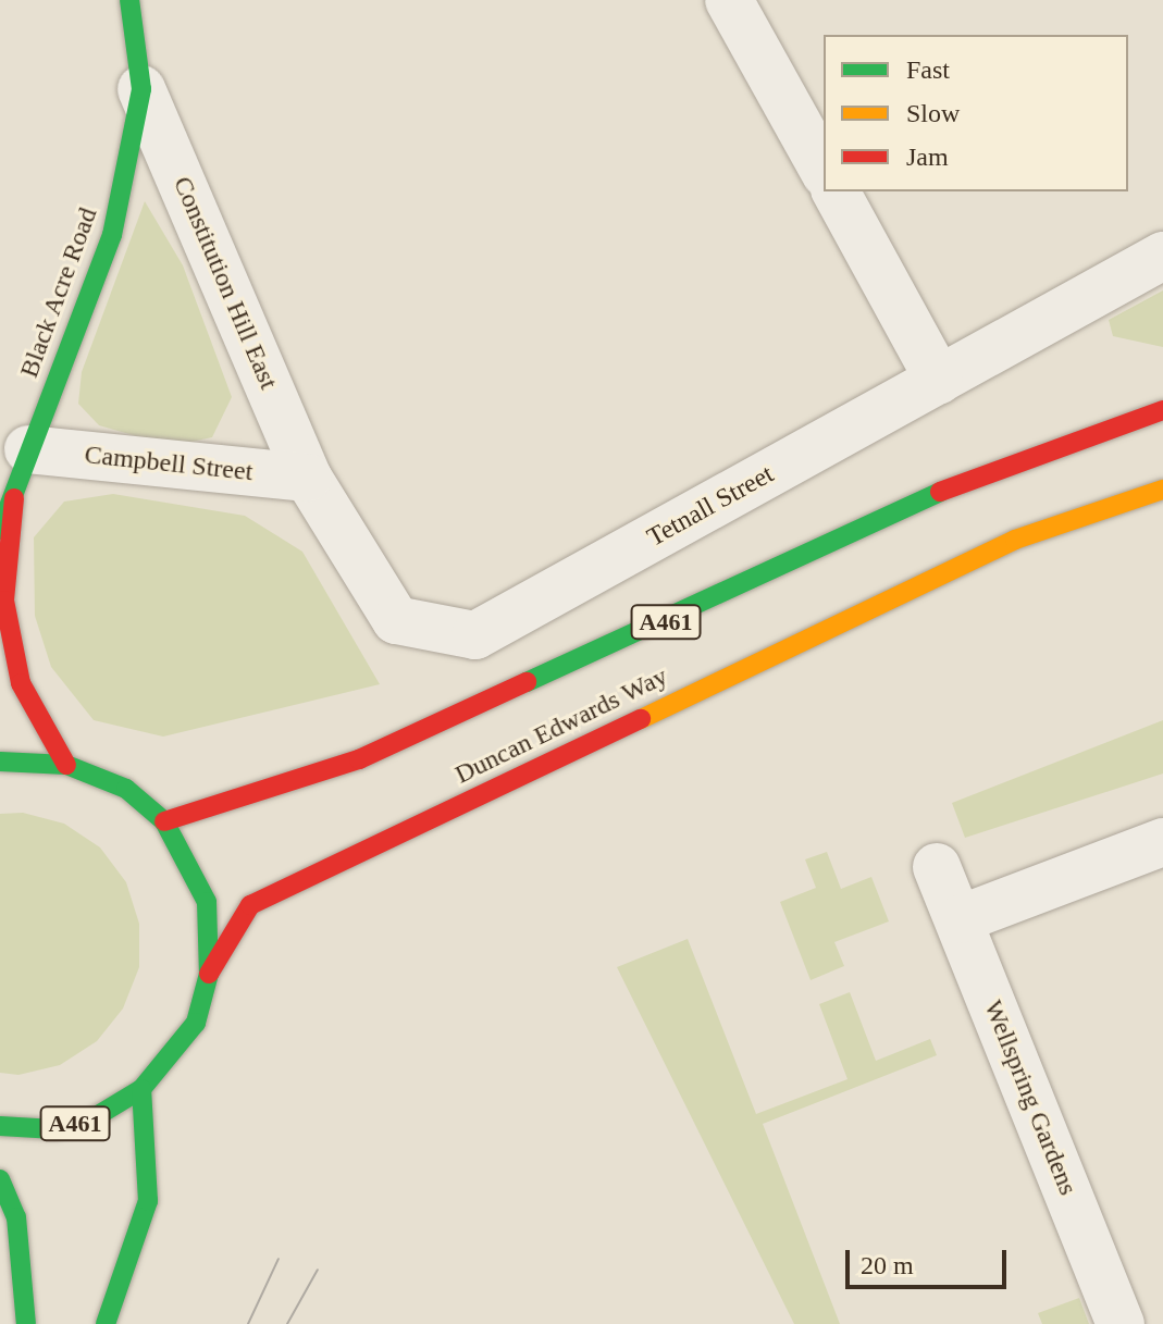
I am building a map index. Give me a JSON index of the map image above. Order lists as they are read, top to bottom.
{
  "streets": {
    "main road": ["Black Acre Road", "A461", "Duncan Edwards Way"],
    "street": [
      "Constitution Hill East",
      "Campbell Street",
      "Tetnall Street",
      "Wellspring Gardens"
    ]
  },
  "crossings": [
    ["Constitution Hill East", "Black Acre Road"],
    ["Constitution Hill East", "Campbell Street"],
    ["Constitution Hill East", "Tetnall Street"],
    ["Black Acre Road", "Campbell Street"],
    ["Black Acre Road", "A461"],
    ["Campbell Street", "Tetnall Street"],
    ["A461", "Duncan Edwards Way"]
  ],
  "legend": ["Fast", "Slow", "Jam"],
  "scale_bar": "20 m"
}
